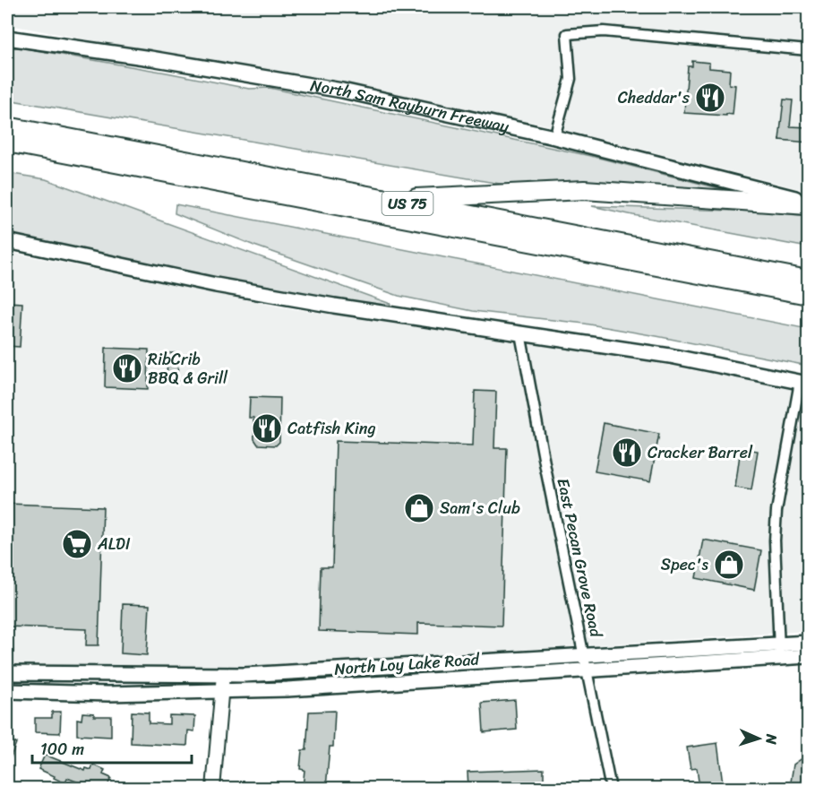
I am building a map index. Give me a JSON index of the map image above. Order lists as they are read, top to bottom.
{
  "streets": {
    "highway": ["US 75"],
    "main road": ["North Sam Rayburn Freeway", "North Loy Lake Road"],
    "street": ["East Pecan Grove Road"]
  },
  "crossings": [
    ["East Pecan Grove Road", "North Loy Lake Road"]
  ],
  "places": {
    "restaurant": [
      "Cheddar's",
      "RibCrib BBQ & Grill",
      "Catfish King",
      "Cracker Barrel"
    ],
    "shop": ["Sam's Club", "Spec's"],
    "supermarket": ["ALDI"]
  },
  "scale_bar": "100 m",
  "north": "right"
}
